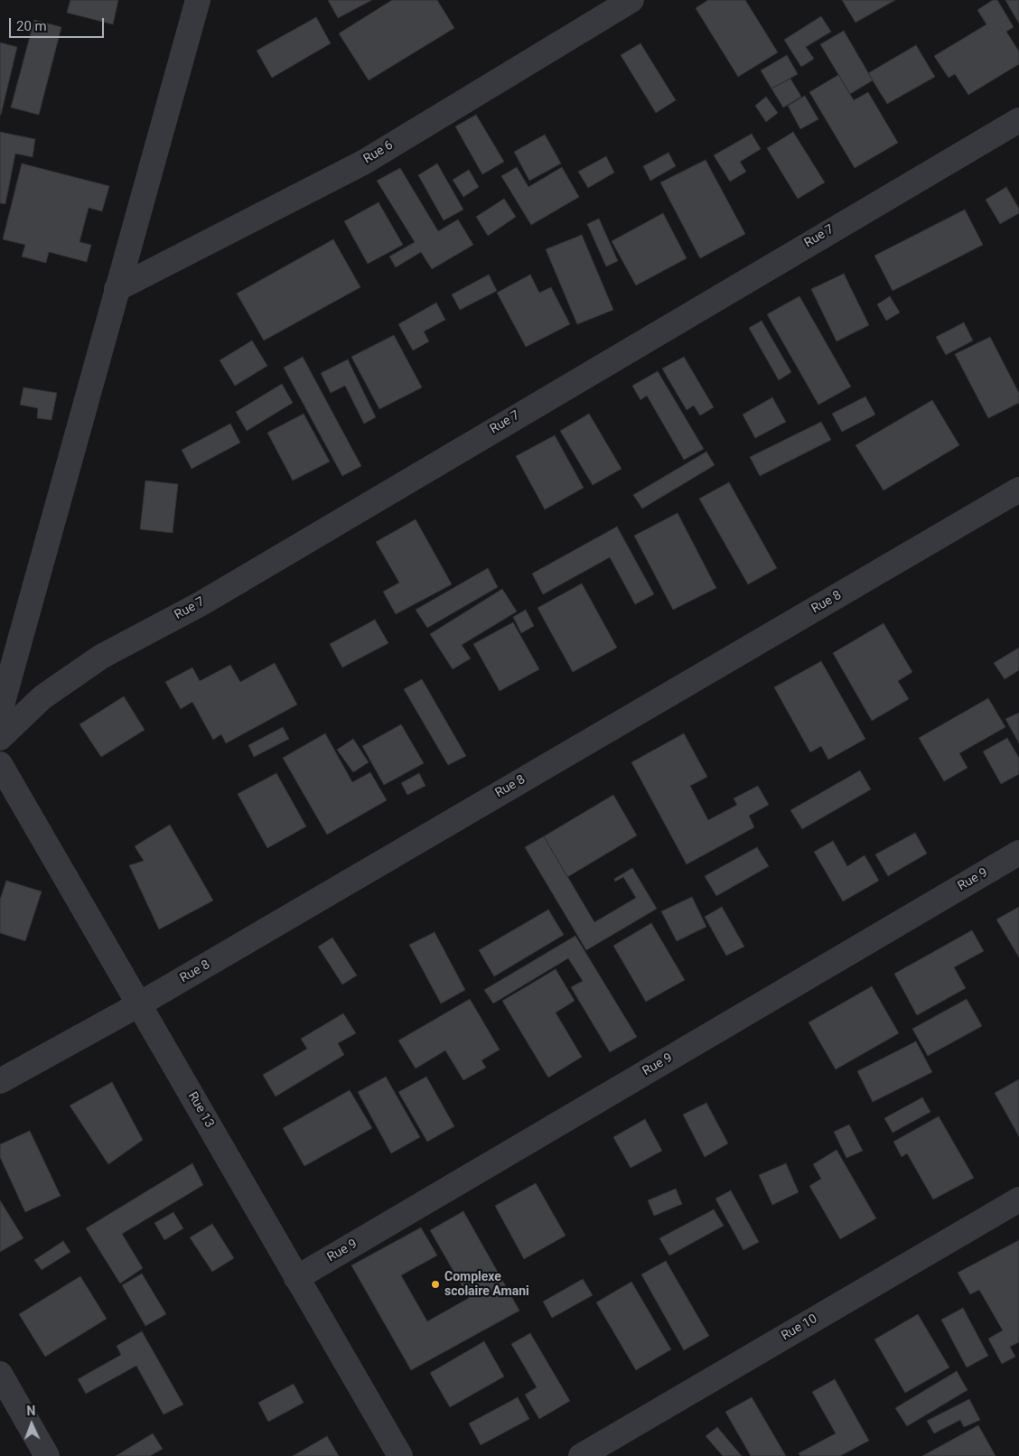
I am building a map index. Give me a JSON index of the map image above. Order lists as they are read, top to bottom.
{
  "streets": {
    "street": [
      "Rue 6",
      "Rue 7",
      "Rue 8",
      "Rue 9",
      "Rue 13",
      "Rue 10"
    ]
  },
  "crossings": [
    ["Rue 8", "Rue 13"],
    ["Rue 9", "Rue 13"]
  ],
  "places": ["Complexe scolaire Amani"],
  "scale_bar": "20 m",
  "north": "top"
}
